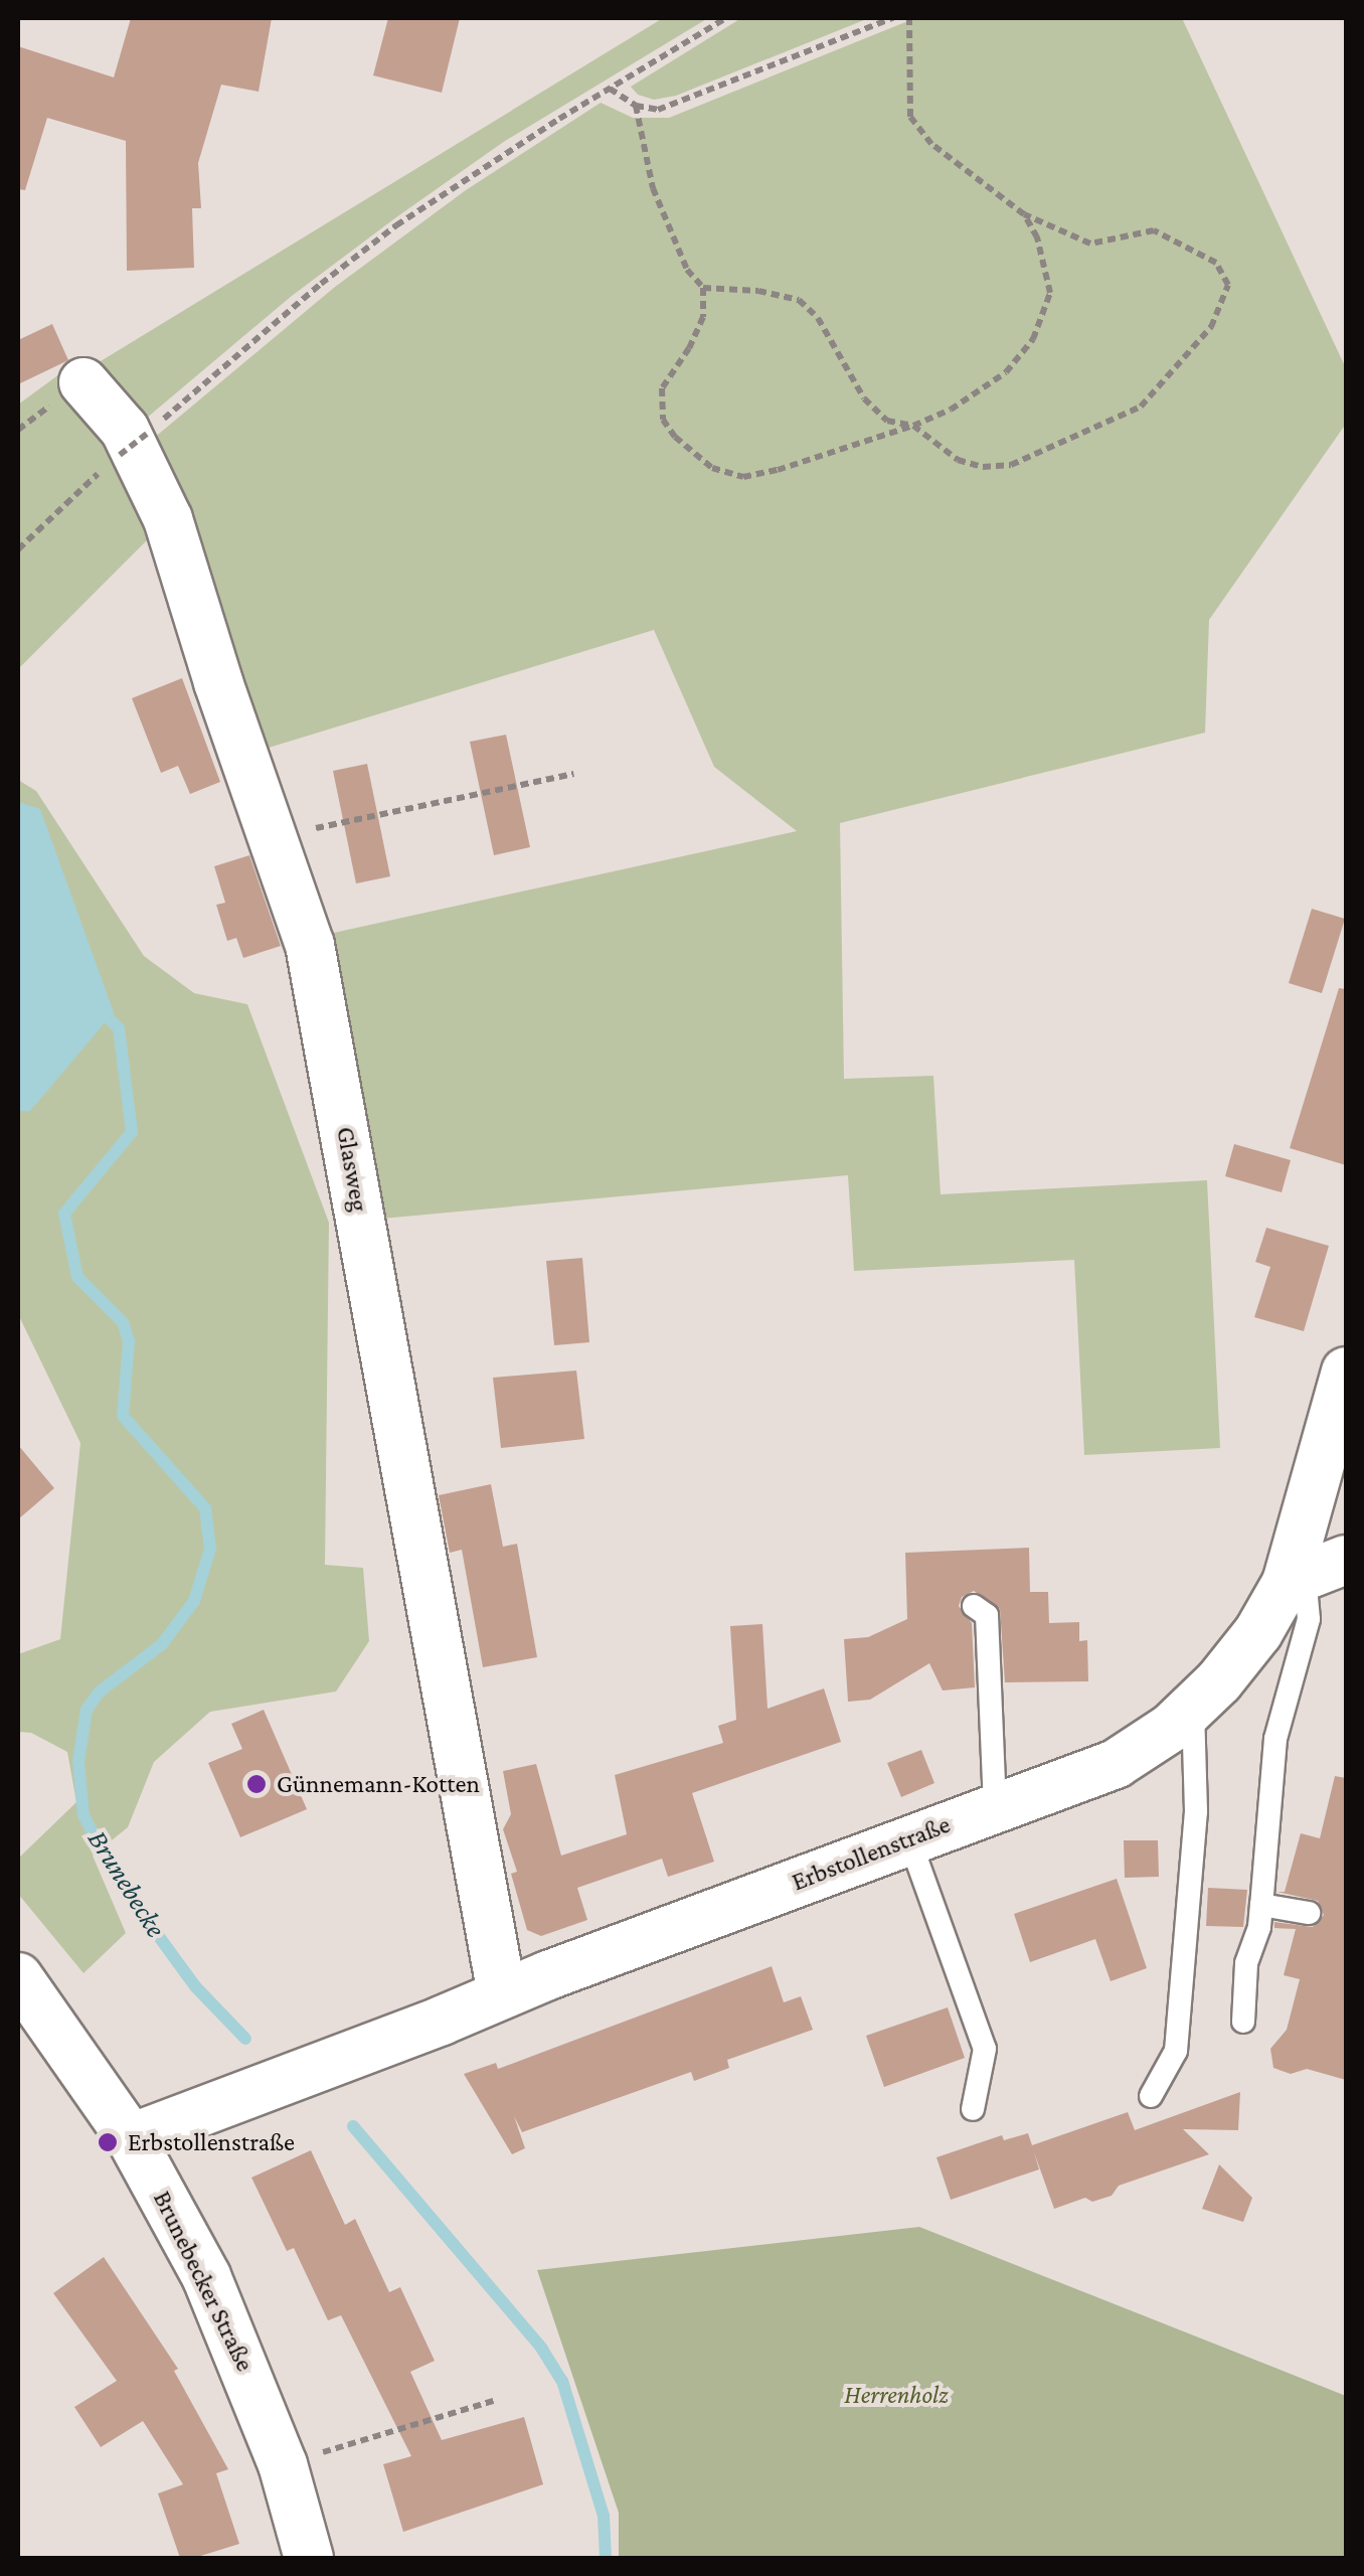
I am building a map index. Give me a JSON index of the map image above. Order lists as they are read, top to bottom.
{
  "streets": {
    "street": ["Glasweg", "Erbstollenstraße", "Brunebecker Straße"]
  },
  "crossings": [
    ["Glasweg", "Erbstollenstraße"],
    ["Erbstollenstraße", "Brunebecker Straße"]
  ],
  "water": ["Brunebecke"],
  "parks": ["Herrenholz"],
  "places": ["Günnemann-Kotten", "Erbstollenstraße"]
}
